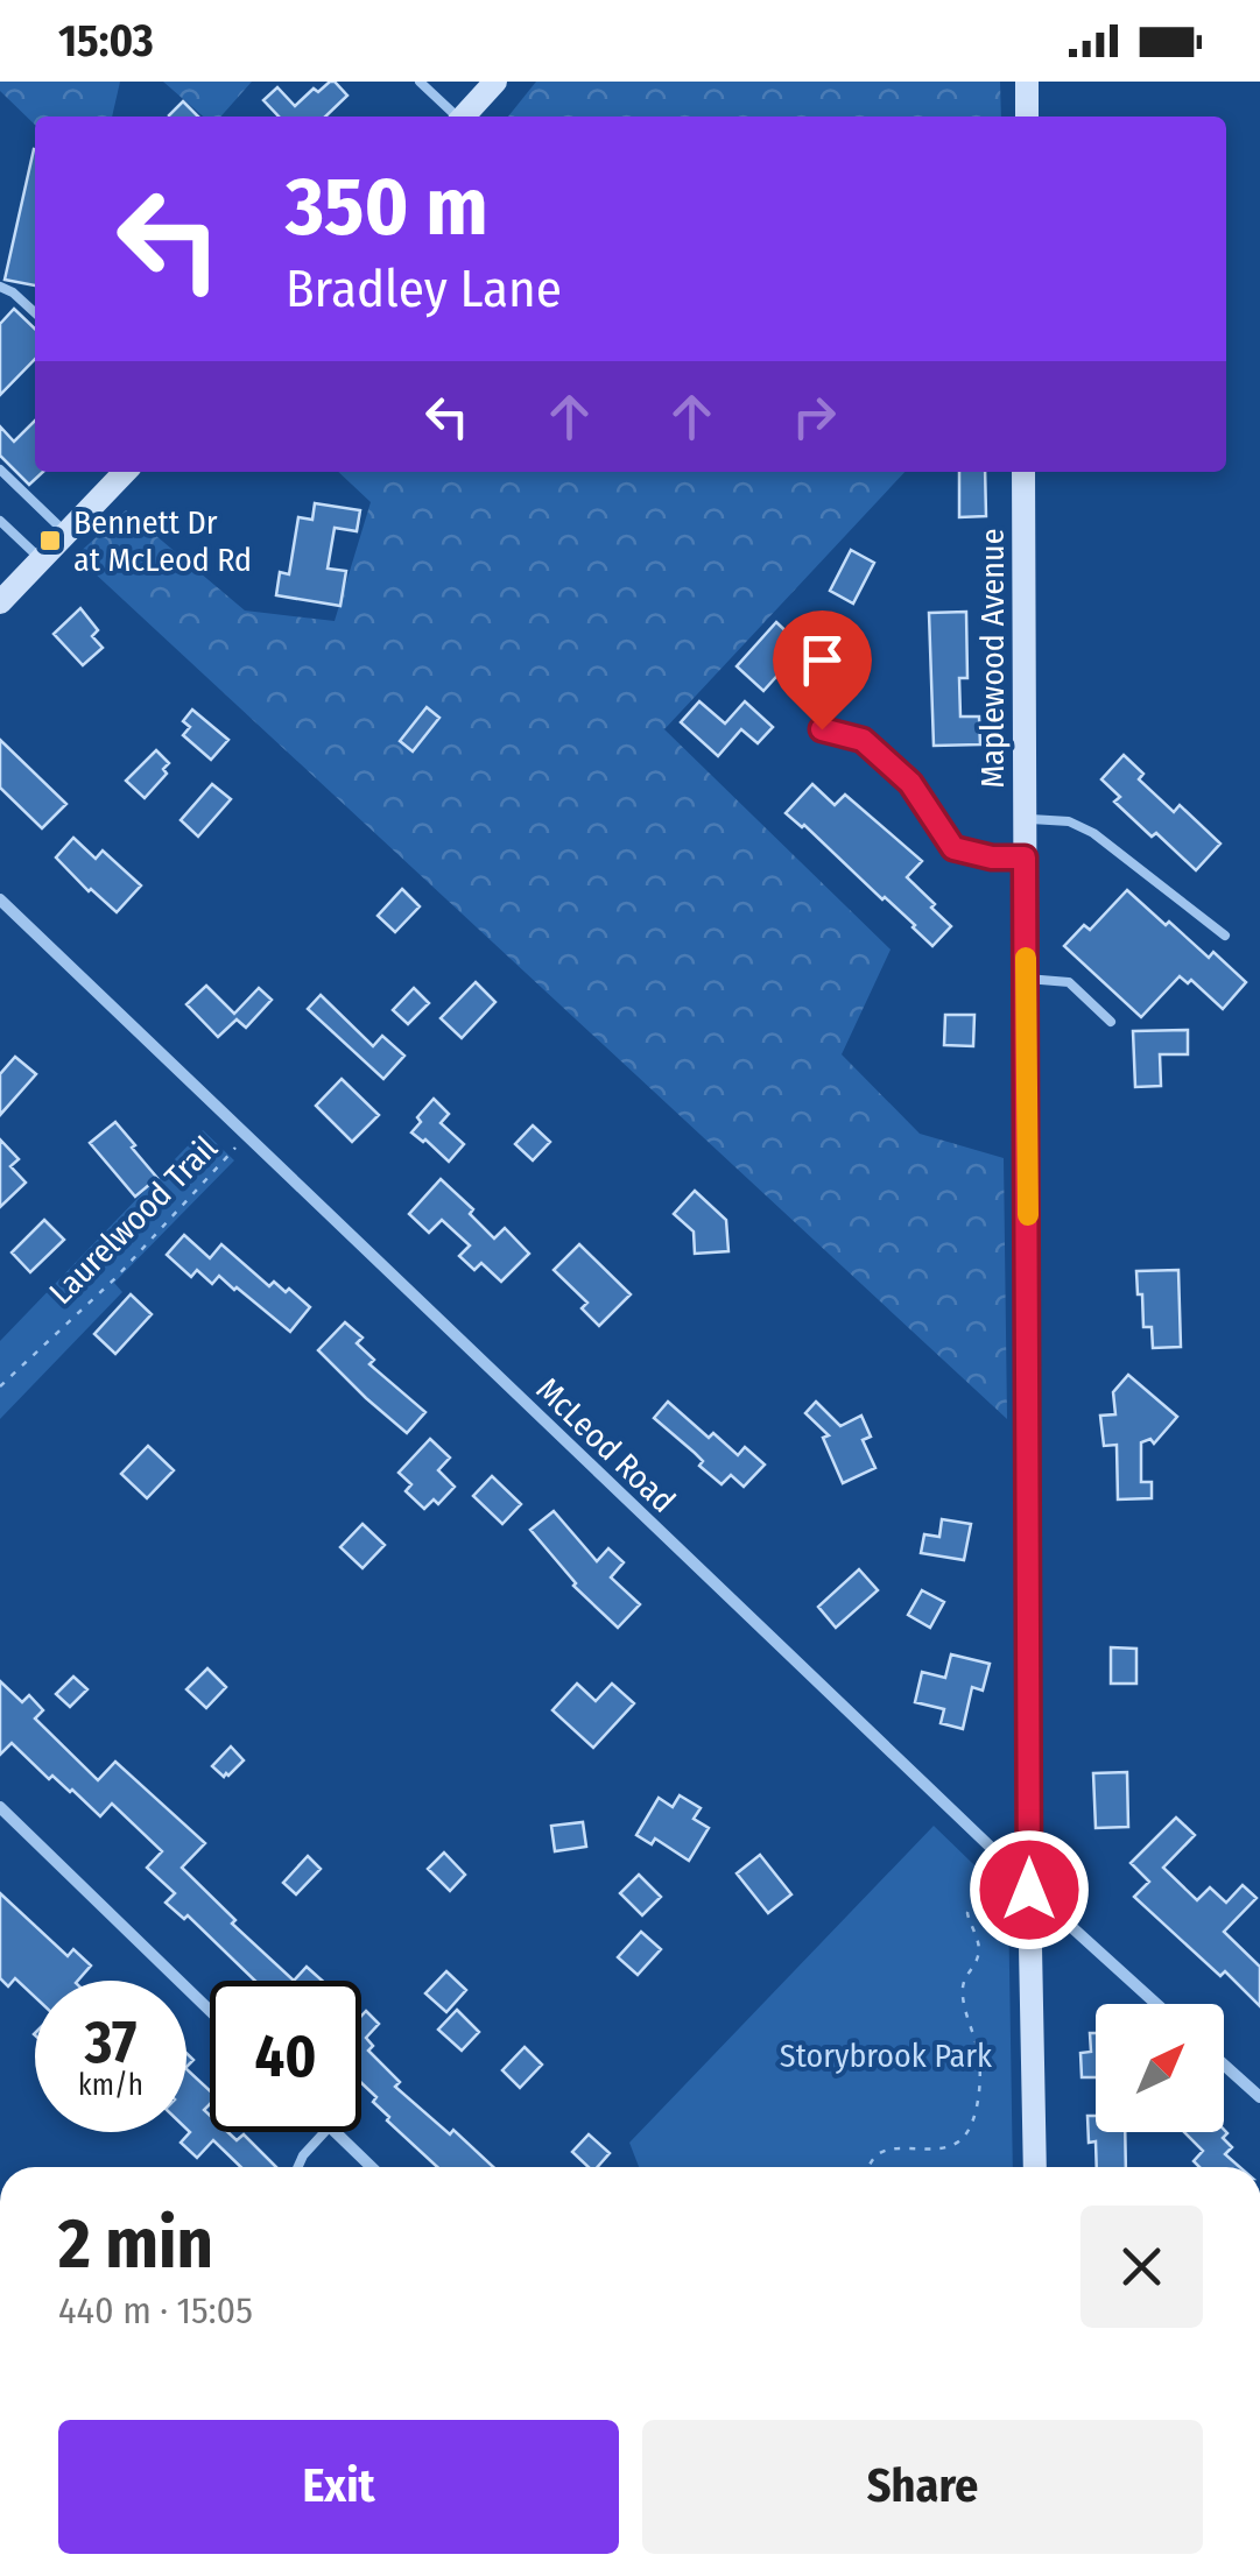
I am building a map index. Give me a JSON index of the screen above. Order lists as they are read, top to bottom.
{
  "streets": {
    "street": ["Maplewood Avenue", "McLeod Road"],
    "path": ["Laurelwood Trail"]
  },
  "crossings": [
    ["Maplewood Avenue", "McLeod Road"],
    ["Laurelwood Trail", "McLeod Road"]
  ],
  "parks": ["Storybrook Park"],
  "places": {
    "transit": ["Bennett Dr at McLeod Rd"]
  },
  "north": "top right",
  "page": {
    "status": "15:03",
    "turn": ["350 m", "Bradley Lane"],
    "speed": "37 km/h",
    "limit": "40",
    "heading": ["2 min", "440 m · 15:05"],
    "buttons": ["Exit", "Share"]
  }
}
